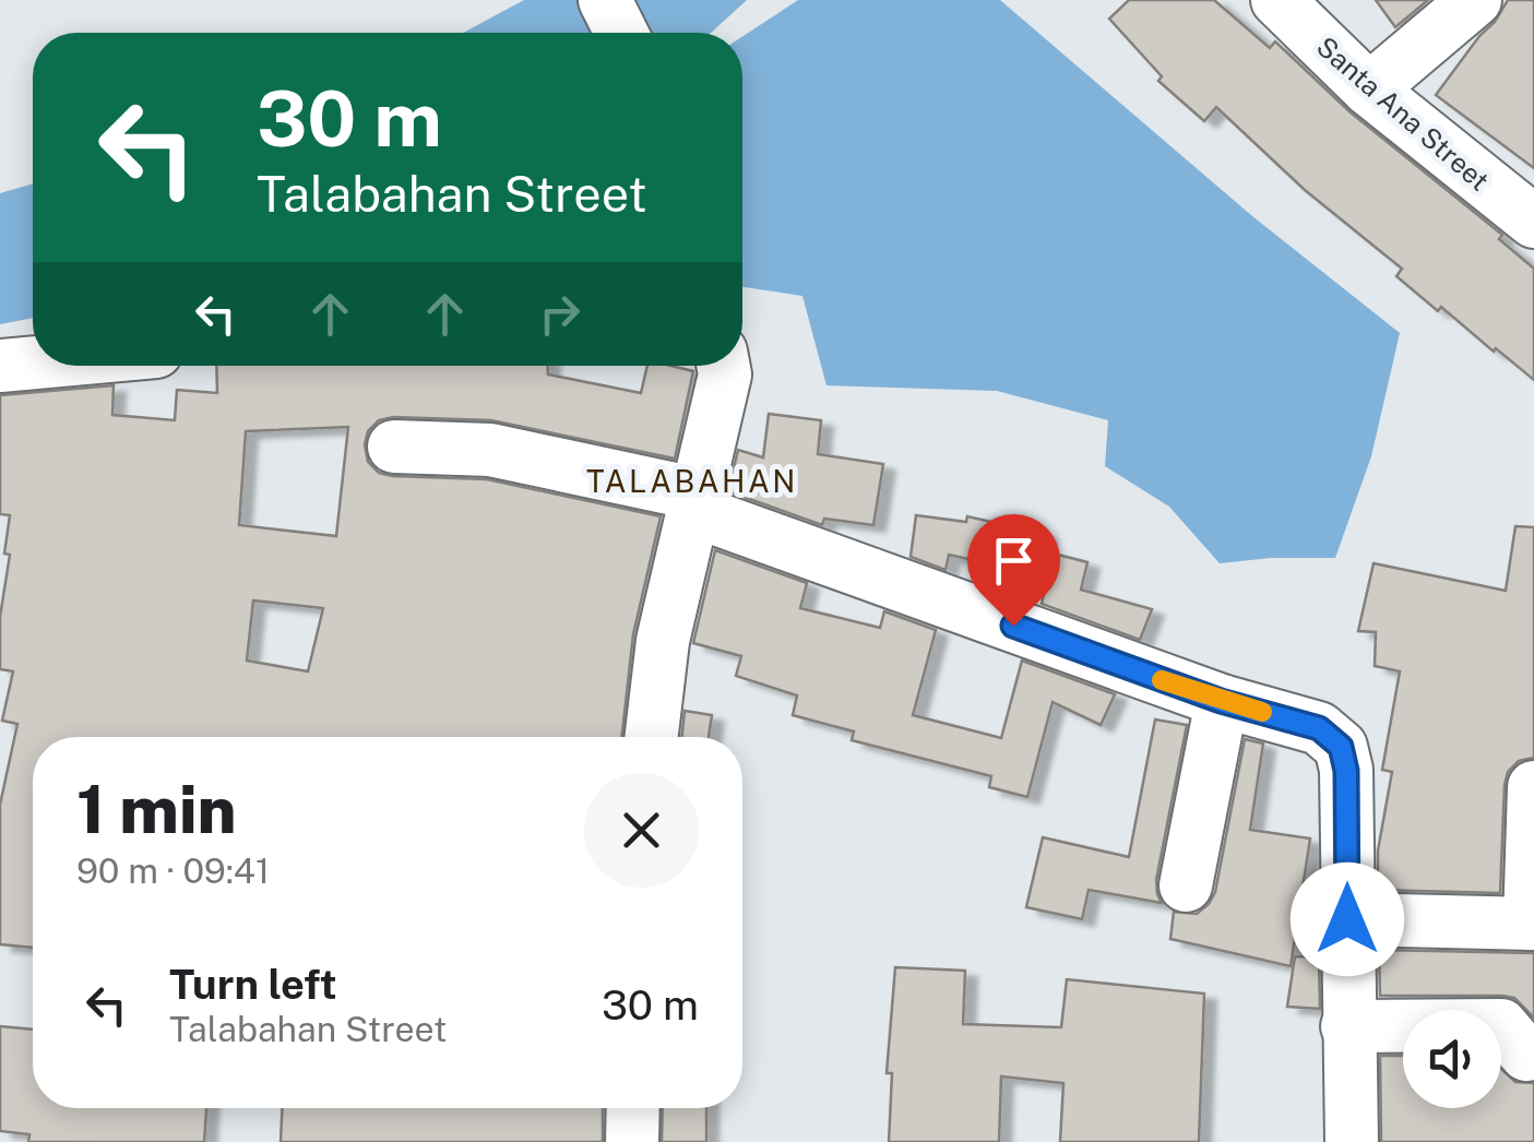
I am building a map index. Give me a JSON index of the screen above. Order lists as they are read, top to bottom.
{
  "streets": {
    "street": ["Santa Ana Street"]
  },
  "districts": ["TALABAHAN"],
  "page": {
    "turn": ["30 m", "Talabahan Street"],
    "heading": ["1 min", "90 m · 09:41"],
    "list": [
      {
        "name": "Turn left",
        "note": "Talabahan Street",
        "value": "30 m"
      }
    ]
  }
}
